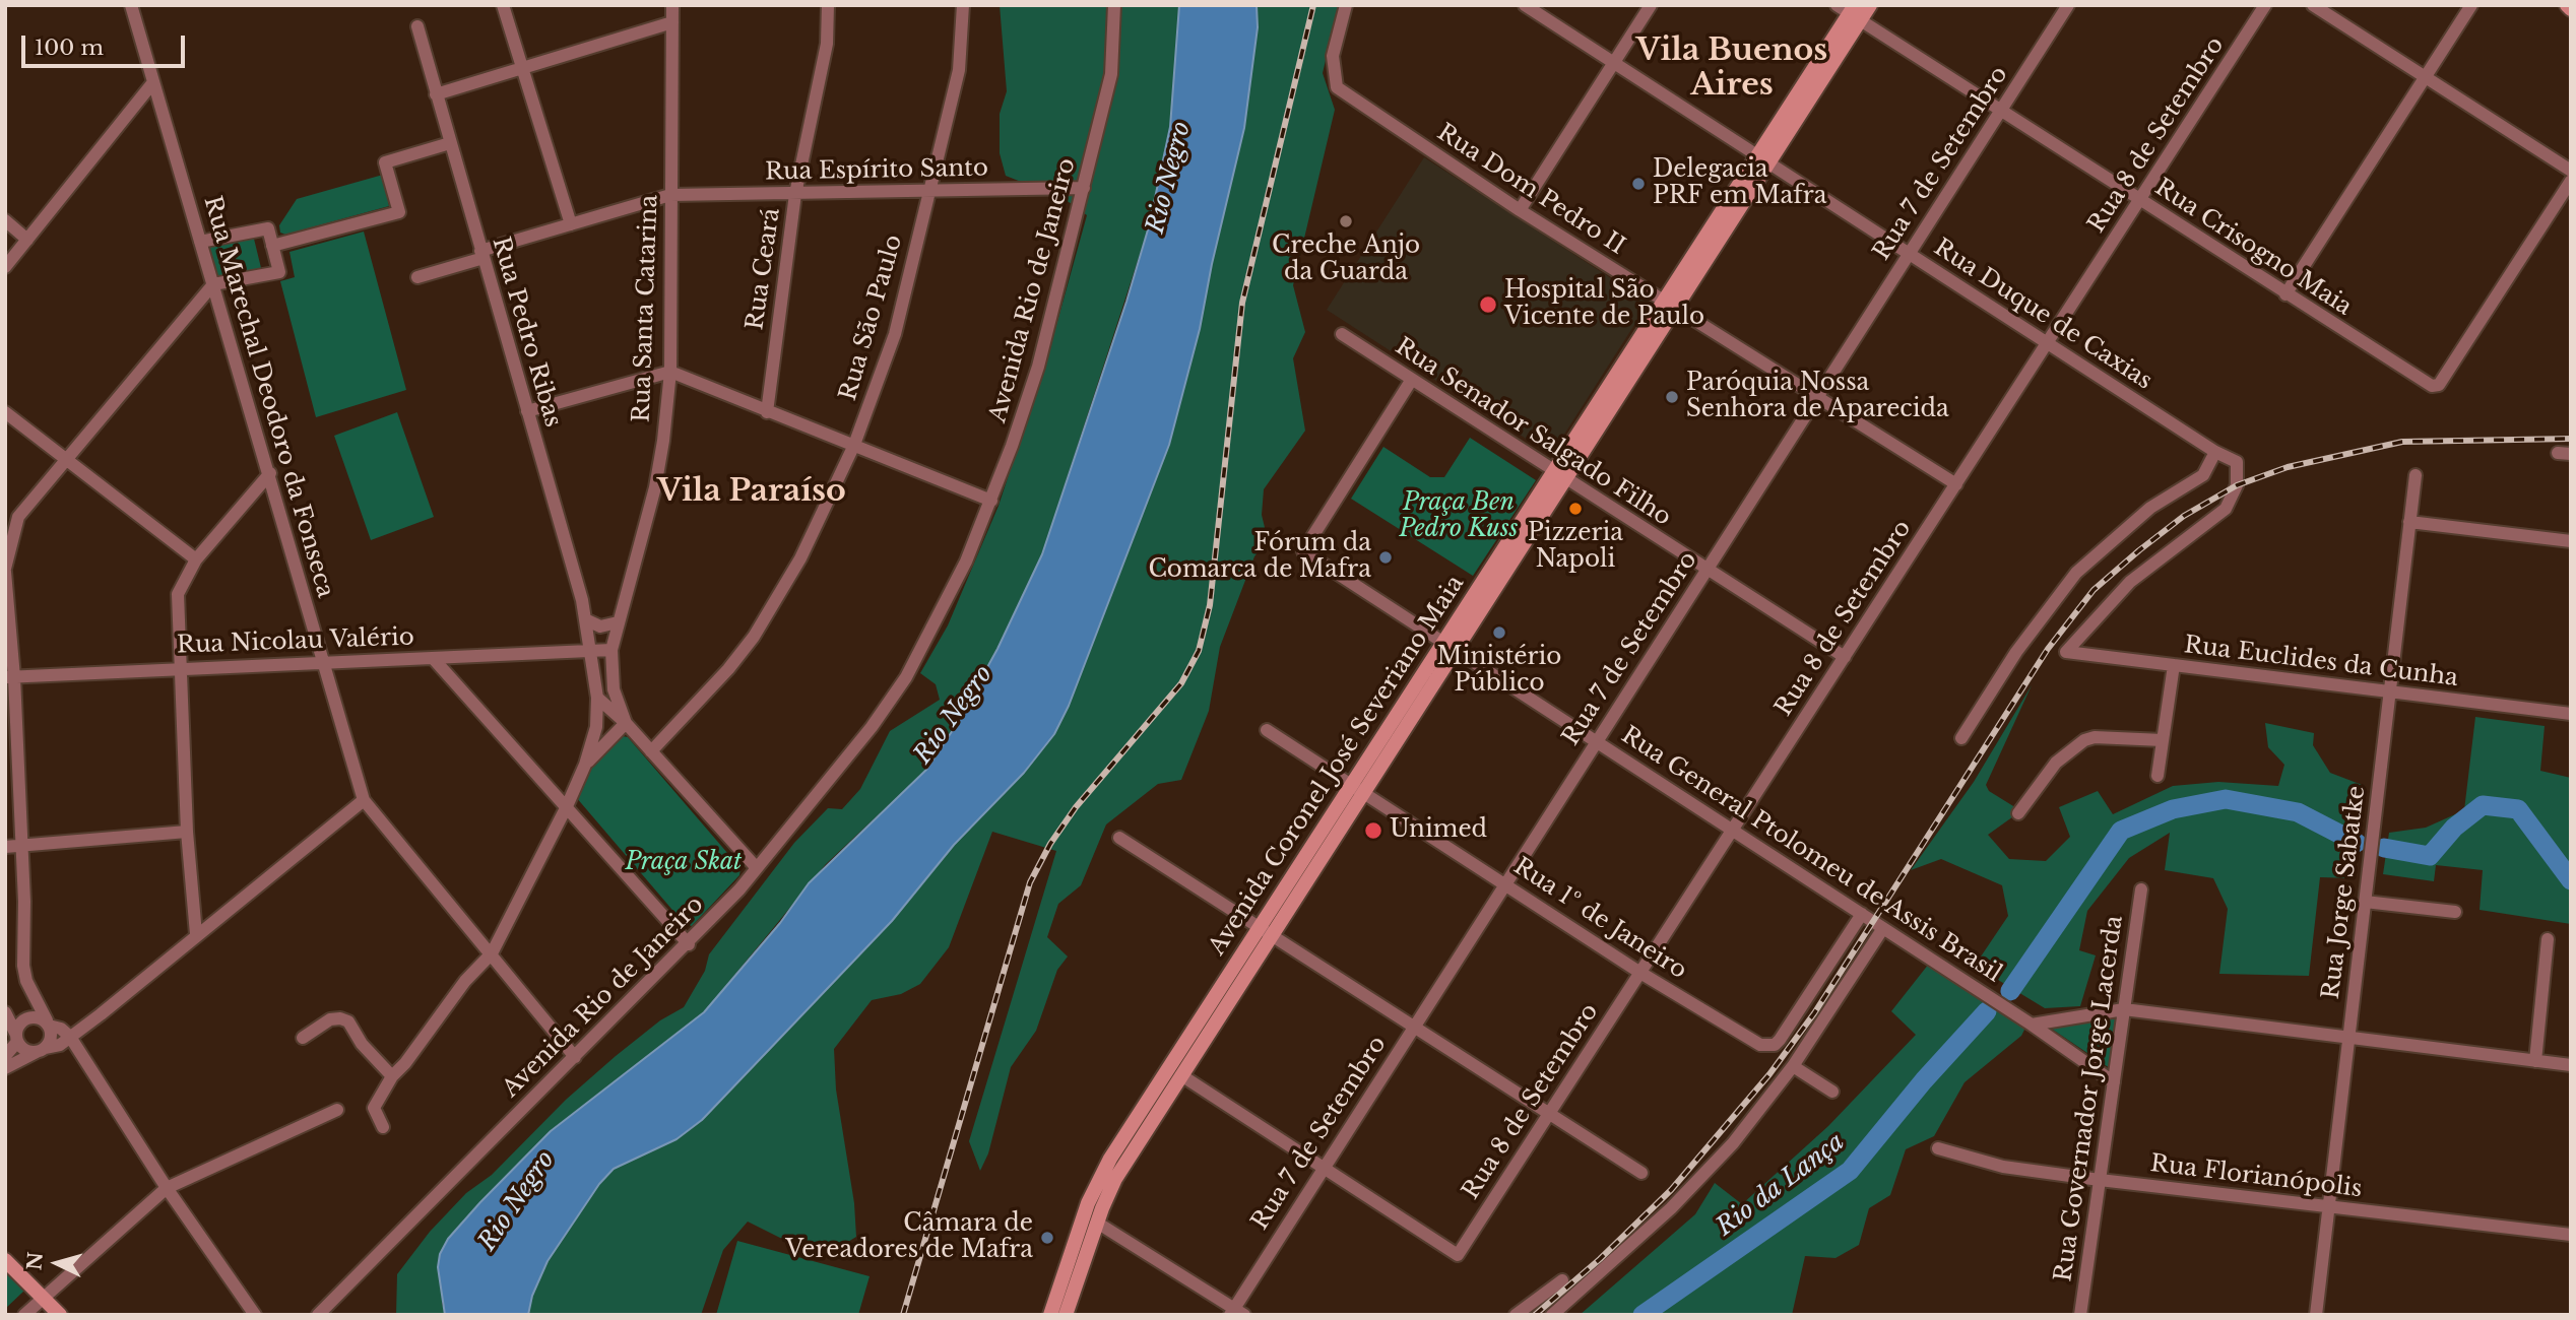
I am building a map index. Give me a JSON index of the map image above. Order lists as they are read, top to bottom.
{
  "streets": {
    "main road": ["Avenida Coronel José Severiano Maia"],
    "street": [
      "Rua 8 de Setembro",
      "Rua 7 de Setembro",
      "Rua Espírito Santo",
      "Rua Dom Pedro II",
      "Rua Crisogno Maia",
      "Rua Ceará",
      "Avenida Rio de Janeiro",
      "Rua Santa Catarina",
      "Rua Duque de Caxias",
      "Rua São Paulo",
      "Rua Pedro Ribas",
      "Rua Marechal Deodoro da Fonseca",
      "Rua Senador Salgado Filho",
      "Rua Nicolau Valério",
      "Rua Euclides da Cunha",
      "Rua General Ptolomeu de Assis Brasil",
      "Rua Jorge Sabatke",
      "Rua 1º de Janeiro",
      "Rua Governador Jorge Lacerda",
      "Rua Florianópolis"
    ]
  },
  "crossings": [
    ["Rua 8 de Setembro", "Rua 7 de Setembro"],
    ["Rua 8 de Setembro", "Rua Dom Pedro II"],
    ["Rua 8 de Setembro", "Rua Crisogno Maia"],
    ["Rua 8 de Setembro", "Rua Duque de Caxias"],
    ["Rua 8 de Setembro", "Rua Senador Salgado Filho"],
    ["Rua 8 de Setembro", "Rua General Ptolomeu de Assis Brasil"],
    ["Rua 8 de Setembro", "Rua 1º de Janeiro"],
    ["Rua 7 de Setembro", "Rua Dom Pedro II"],
    ["Rua 7 de Setembro", "Rua Crisogno Maia"],
    ["Rua 7 de Setembro", "Rua Duque de Caxias"],
    ["Rua 7 de Setembro", "Rua Senador Salgado Filho"],
    ["Rua 7 de Setembro", "Rua General Ptolomeu de Assis Brasil"],
    ["Rua 7 de Setembro", "Rua 1º de Janeiro"],
    ["Rua Espírito Santo", "Rua Ceará"],
    ["Rua Espírito Santo", "Avenida Rio de Janeiro"],
    ["Rua Espírito Santo", "Rua Santa Catarina"],
    ["Rua Espírito Santo", "Rua São Paulo"],
    ["Rua Espírito Santo", "Rua Pedro Ribas"],
    ["Rua Dom Pedro II", "Avenida Coronel José Severiano Maia"],
    ["Rua Crisogno Maia", "Avenida Coronel José Severiano Maia"],
    ["Rua Duque de Caxias", "Rua Euclides da Cunha"],
    ["Rua Duque de Caxias", "Avenida Coronel José Severiano Maia"],
    ["Rua Pedro Ribas", "Rua Nicolau Valério"],
    ["Rua Marechal Deodoro da Fonseca", "Rua Nicolau Valério"],
    ["Rua Senador Salgado Filho", "Avenida Coronel José Severiano Maia"],
    ["Rua Senador Salgado Filho", "Rua General Ptolomeu de Assis Brasil"],
    ["Rua Euclides da Cunha", "Rua Jorge Sabatke"],
    ["Avenida Coronel José Severiano Maia", "Rua General Ptolomeu de Assis Brasil"],
    ["Avenida Coronel José Severiano Maia", "Rua 1º de Janeiro"],
    ["Rua General Ptolomeu de Assis Brasil", "Rua 1º de Janeiro"],
    ["Rua General Ptolomeu de Assis Brasil", "Rua Governador Jorge Lacerda"],
    ["Rua Jorge Sabatke", "Rua Florianópolis"],
    ["Rua Governador Jorge Lacerda", "Rua Florianópolis"]
  ],
  "districts": ["Vila Buenos Aires", "Vila Paraíso"],
  "water": ["Rio Negro", "Rio da Lança"],
  "parks": ["Praça Ben Pedro Kuss", "Praça Skat"],
  "places": [
    "Delegacia PRF em Mafra",
    "Creche Anjo da Guarda",
    "Hospital São Vicente de Paulo",
    "Paróquia Nossa Senhora de Aparecida",
    "Pizzeria Napoli",
    "Fórum da Comarca de Mafra",
    "Ministério Público",
    "Unimed",
    "Câmara de Vereadores de Mafra"
  ],
  "scale_bar": "100 m",
  "north": "left"
}
